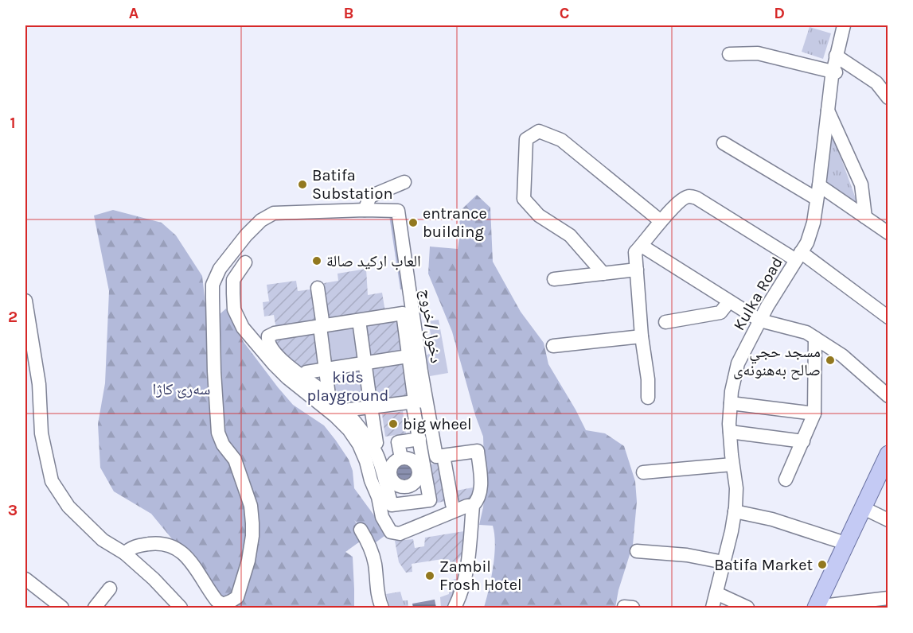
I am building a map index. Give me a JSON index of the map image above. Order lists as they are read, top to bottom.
{
  "streets": {
    "street": ["Kulka Road", "دخول/خروج"]
  },
  "parks": ["kids playground", "سەرێ کاژا"],
  "places": [
    "Batifa Substation",
    "entrance building",
    "العاب اركيد صالة",
    "مسجد حجي صالح بەھنونەی",
    "big wheel",
    "Batifa Market",
    "Zambil Frosh Hotel"
  ],
  "grid": {
    "columns": [
      "A",
      "B",
      "C",
      "D"
    ],
    "rows": ["1", "2", "3"]
  }
}
